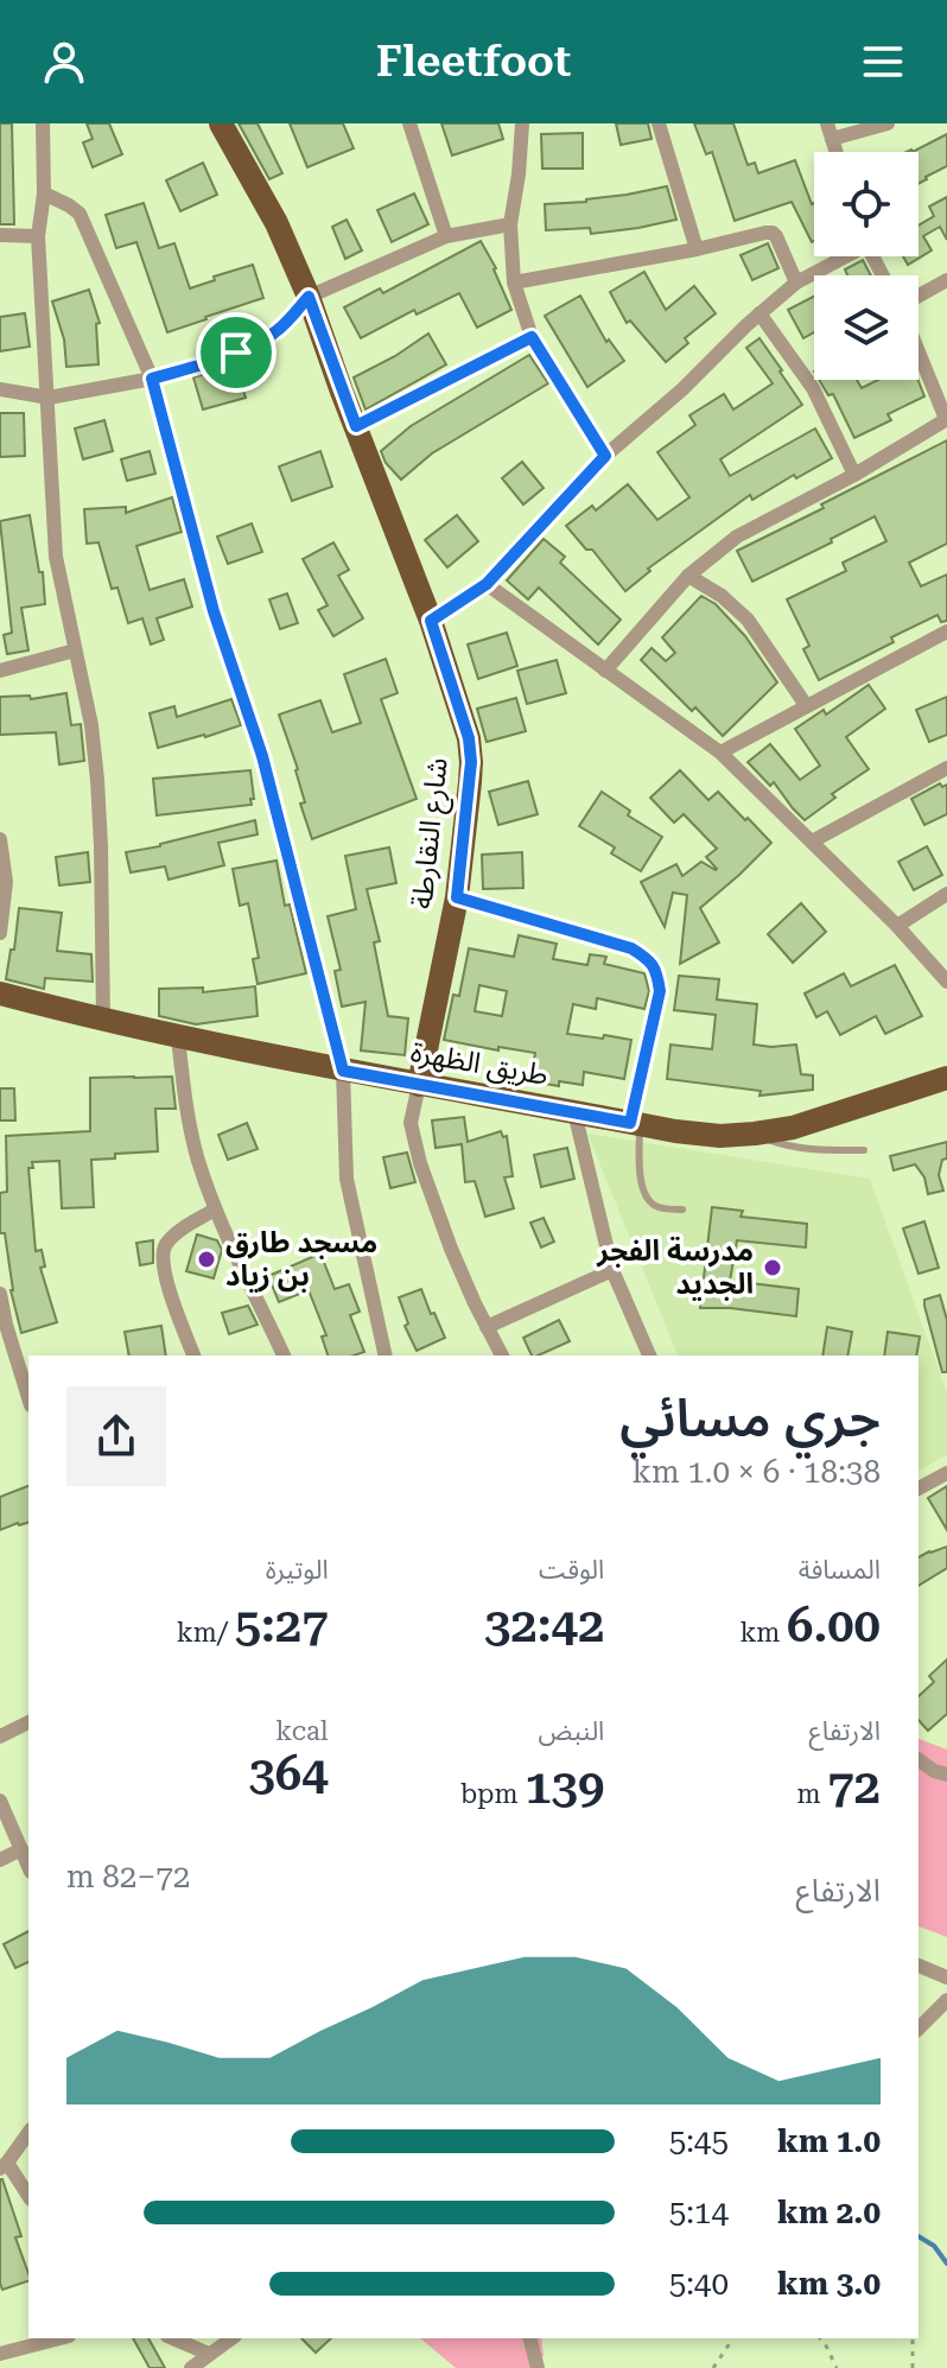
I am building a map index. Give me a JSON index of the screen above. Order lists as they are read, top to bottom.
{
  "streets": {
    "main road": ["شارع النقارطة", "طريق الظهرة"]
  },
  "crossings": [
    ["شارع النقارطة", "طريق الظهرة"]
  ],
  "places": ["مسجد طارق بن زياد", "مدرسة الفجر الجديد"],
  "page": {
    "header": "Fleetfoot",
    "heading": ["جري مسائي", "18:38 · 6 × 1.0 km"],
    "stats": [
      ["المسافة", "6.00 km"],
      ["الوقت", "32:42"],
      ["الوتيرة", "5:27 /km"],
      ["الارتفاع", "72 m"],
      ["النبض", "139 bpm"],
      ["kcal", "364"]
    ],
    "chart": ["الارتفاع", "72–82 m"],
    "list": [
      {
        "name": "1.0 km",
        "note": "5:45"
      },
      {
        "name": "2.0 km",
        "note": "5:14"
      },
      {
        "name": "3.0 km",
        "note": "5:40"
      }
    ]
  }
}
